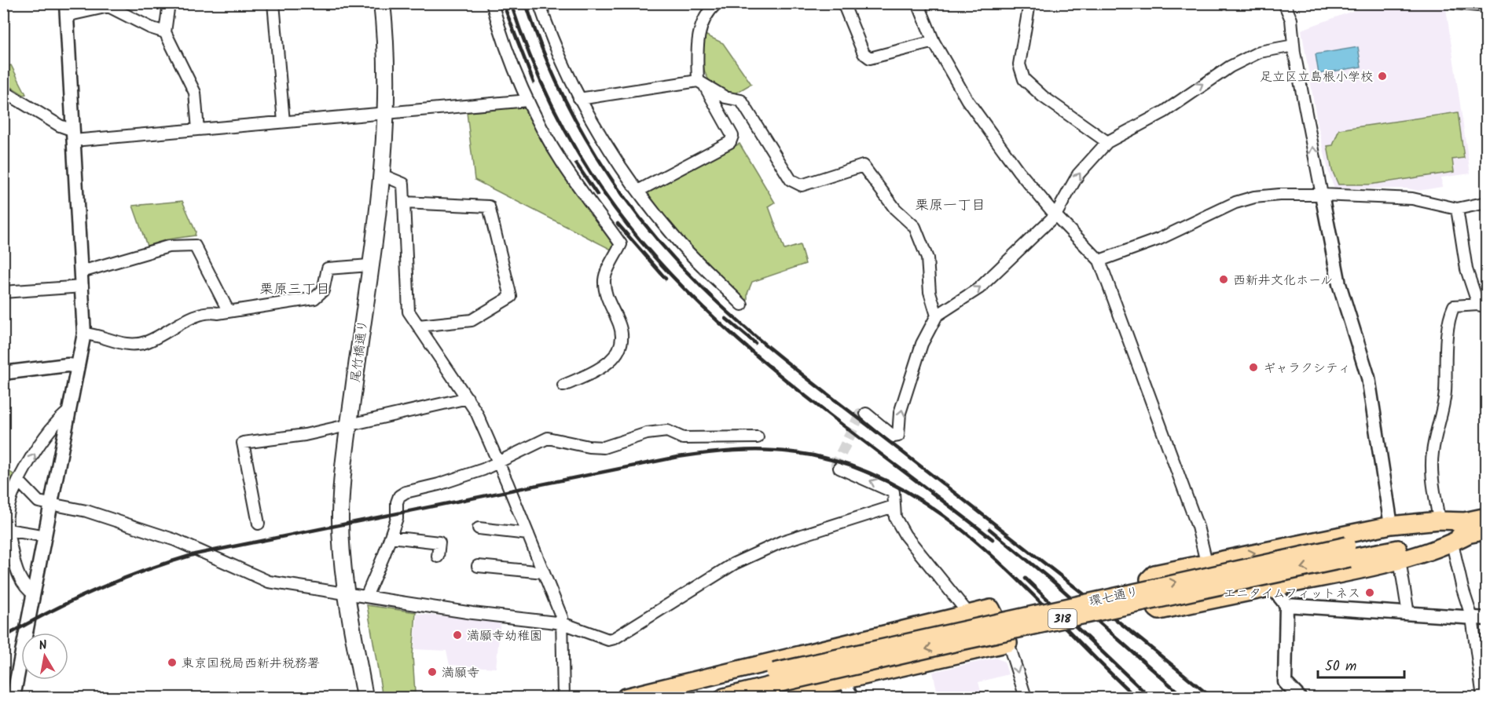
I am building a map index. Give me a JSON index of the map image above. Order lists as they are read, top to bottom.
{
  "streets": {
    "main road": ["尾竹橋通り", "環七通り", "318"]
  },
  "districts": ["栗原一丁目", "栗原三丁目"],
  "places": [
    "足立区立島根小学校",
    "西新井文化ホール",
    "ギャラクシティ",
    "エニタイムフィットネス",
    "満願寺幼稚園",
    "東京国税局西新井税務署",
    "満願寺"
  ],
  "scale_bar": "50 m",
  "north": "top"
}
